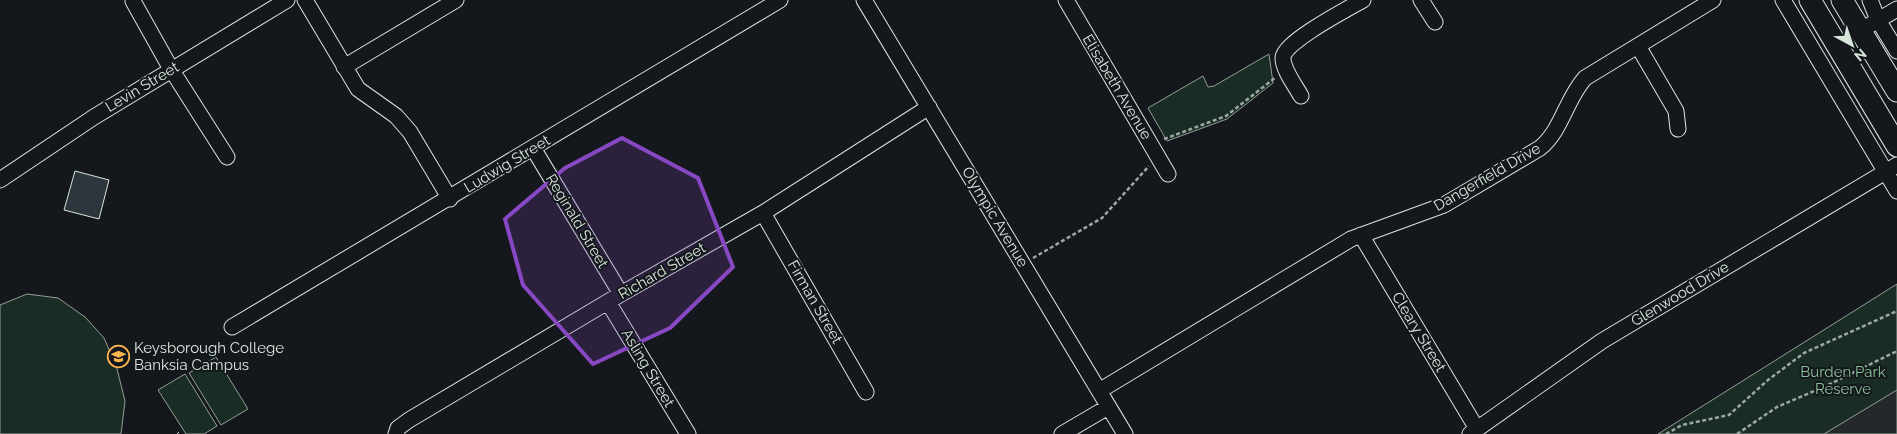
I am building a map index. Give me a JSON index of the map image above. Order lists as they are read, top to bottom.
{
  "streets": {
    "street": [
      "Levin Street",
      "Elisabeth Avenue",
      "Ludwig Street",
      "Dangerfield Drive",
      "Olympic Avenue",
      "Reginald Street",
      "Richard Street",
      "Glenwood Drive",
      "Firman Street",
      "Cleary Street",
      "Asling Street"
    ]
  },
  "crossings": [
    ["Ludwig Street", "Reginald Street"],
    ["Dangerfield Drive", "Olympic Avenue"],
    ["Dangerfield Drive", "Cleary Street"],
    ["Olympic Avenue", "Richard Street"],
    ["Reginald Street", "Richard Street"],
    ["Reginald Street", "Asling Street"],
    ["Richard Street", "Firman Street"],
    ["Richard Street", "Asling Street"],
    ["Glenwood Drive", "Cleary Street"]
  ],
  "parks": ["Burden Park Reserve"],
  "places": {
    "school or university": ["Keysborough College Banksia Campus"]
  },
  "north": "bottom right"
}
